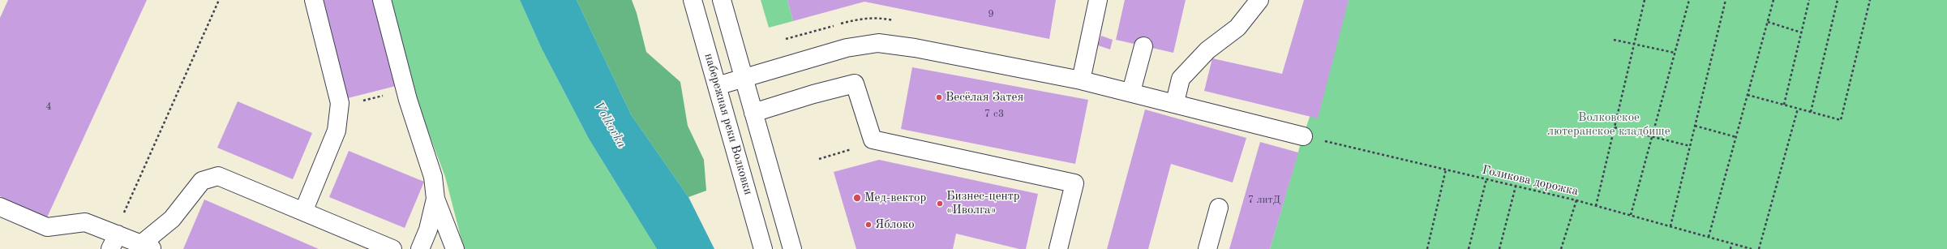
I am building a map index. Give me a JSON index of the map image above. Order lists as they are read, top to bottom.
{
  "streets": {
    "street": ["набережная реки Волковки"],
    "path": ["Голикова дорожка"]
  },
  "water": ["Volkovka"],
  "parks": ["Волковское лютеранское кладбище"],
  "places": [
    "Весёлая Затея",
    "Мед-вектор",
    "Бизнес-центр «Иволга»",
    "Яблоко"
  ],
  "house_numbers": [
    "9",
    "4",
    "7 с3",
    "7 литД"
  ]
}
